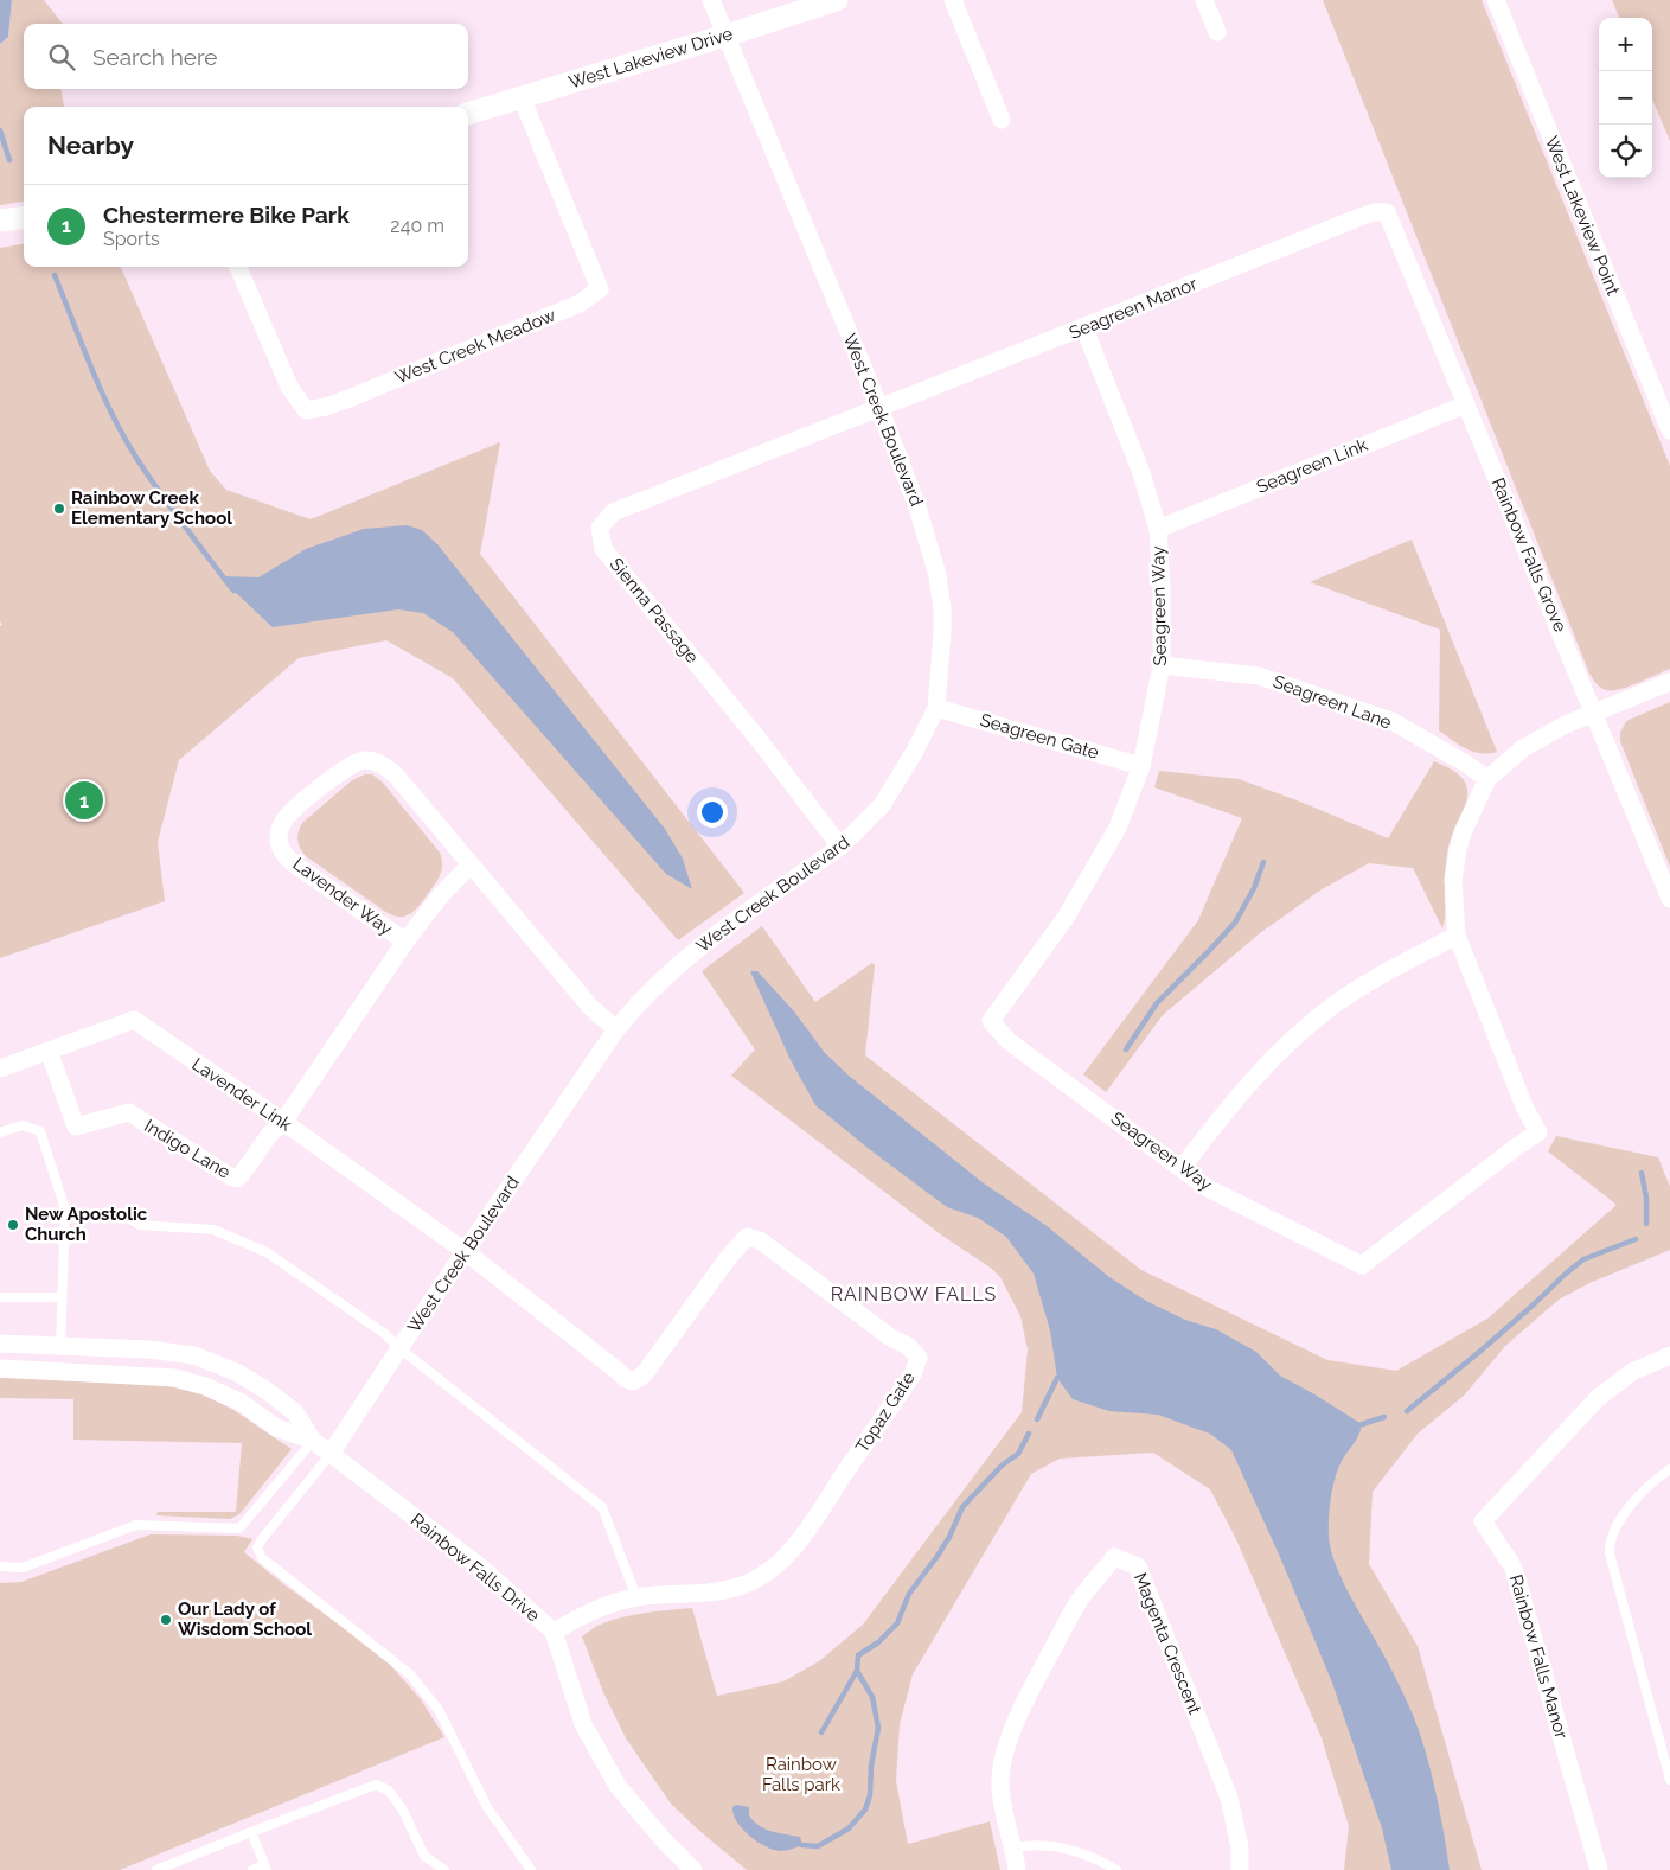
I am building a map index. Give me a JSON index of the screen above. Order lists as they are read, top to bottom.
{
  "streets": {
    "street": [
      "West Lakeview Drive",
      "West Lakeview Point",
      "Seagreen Manor",
      "West Creek Meadow",
      "West Creek Boulevard",
      "Seagreen Link",
      "Rainbow Falls Grove",
      "Seagreen Way",
      "Sienna Passage",
      "Seagreen Lane",
      "Seagreen Gate",
      "Lavender Way",
      "Lavender Link",
      "Indigo Lane",
      "Topaz Gate",
      "Rainbow Falls Drive",
      "Magenta Crescent",
      "Rainbow Falls Manor"
    ]
  },
  "crossings": [
    ["West Lakeview Drive", "West Creek Meadow"],
    ["West Lakeview Drive", "West Creek Boulevard"],
    ["Seagreen Manor", "West Creek Boulevard"],
    ["Seagreen Manor", "Rainbow Falls Grove"],
    ["Seagreen Manor", "Seagreen Way"],
    ["Seagreen Manor", "Sienna Passage"],
    ["West Creek Boulevard", "Sienna Passage"],
    ["West Creek Boulevard", "Seagreen Gate"],
    ["West Creek Boulevard", "Lavender Way"],
    ["West Creek Boulevard", "Lavender Link"],
    ["West Creek Boulevard", "Topaz Gate"],
    ["West Creek Boulevard", "Rainbow Falls Drive"],
    ["Seagreen Link", "Rainbow Falls Grove"],
    ["Seagreen Link", "Seagreen Way"],
    ["Rainbow Falls Grove", "Seagreen Way"],
    ["Seagreen Way", "Seagreen Lane"],
    ["Seagreen Way", "Seagreen Gate"],
    ["Lavender Way", "Lavender Link"],
    ["Lavender Way", "Indigo Lane"],
    ["Lavender Link", "Indigo Lane"],
    ["Lavender Link", "Topaz Gate"],
    ["Topaz Gate", "Rainbow Falls Drive"]
  ],
  "districts": ["RAINBOW FALLS"],
  "parks": ["Rainbow Falls park"],
  "places": ["Rainbow Creek Elementary School", "New Apostolic Church", "Our Lady of Wisdom School"],
  "page": {
    "map_buttons": ["+", "−"],
    "search": "Search here",
    "heading": "Nearby",
    "list": [
      {
        "mark": "1",
        "name": "Chestermere Bike Park",
        "note": "Sports",
        "value": "240 m"
      }
    ],
    "pins": "1"
  }
}
